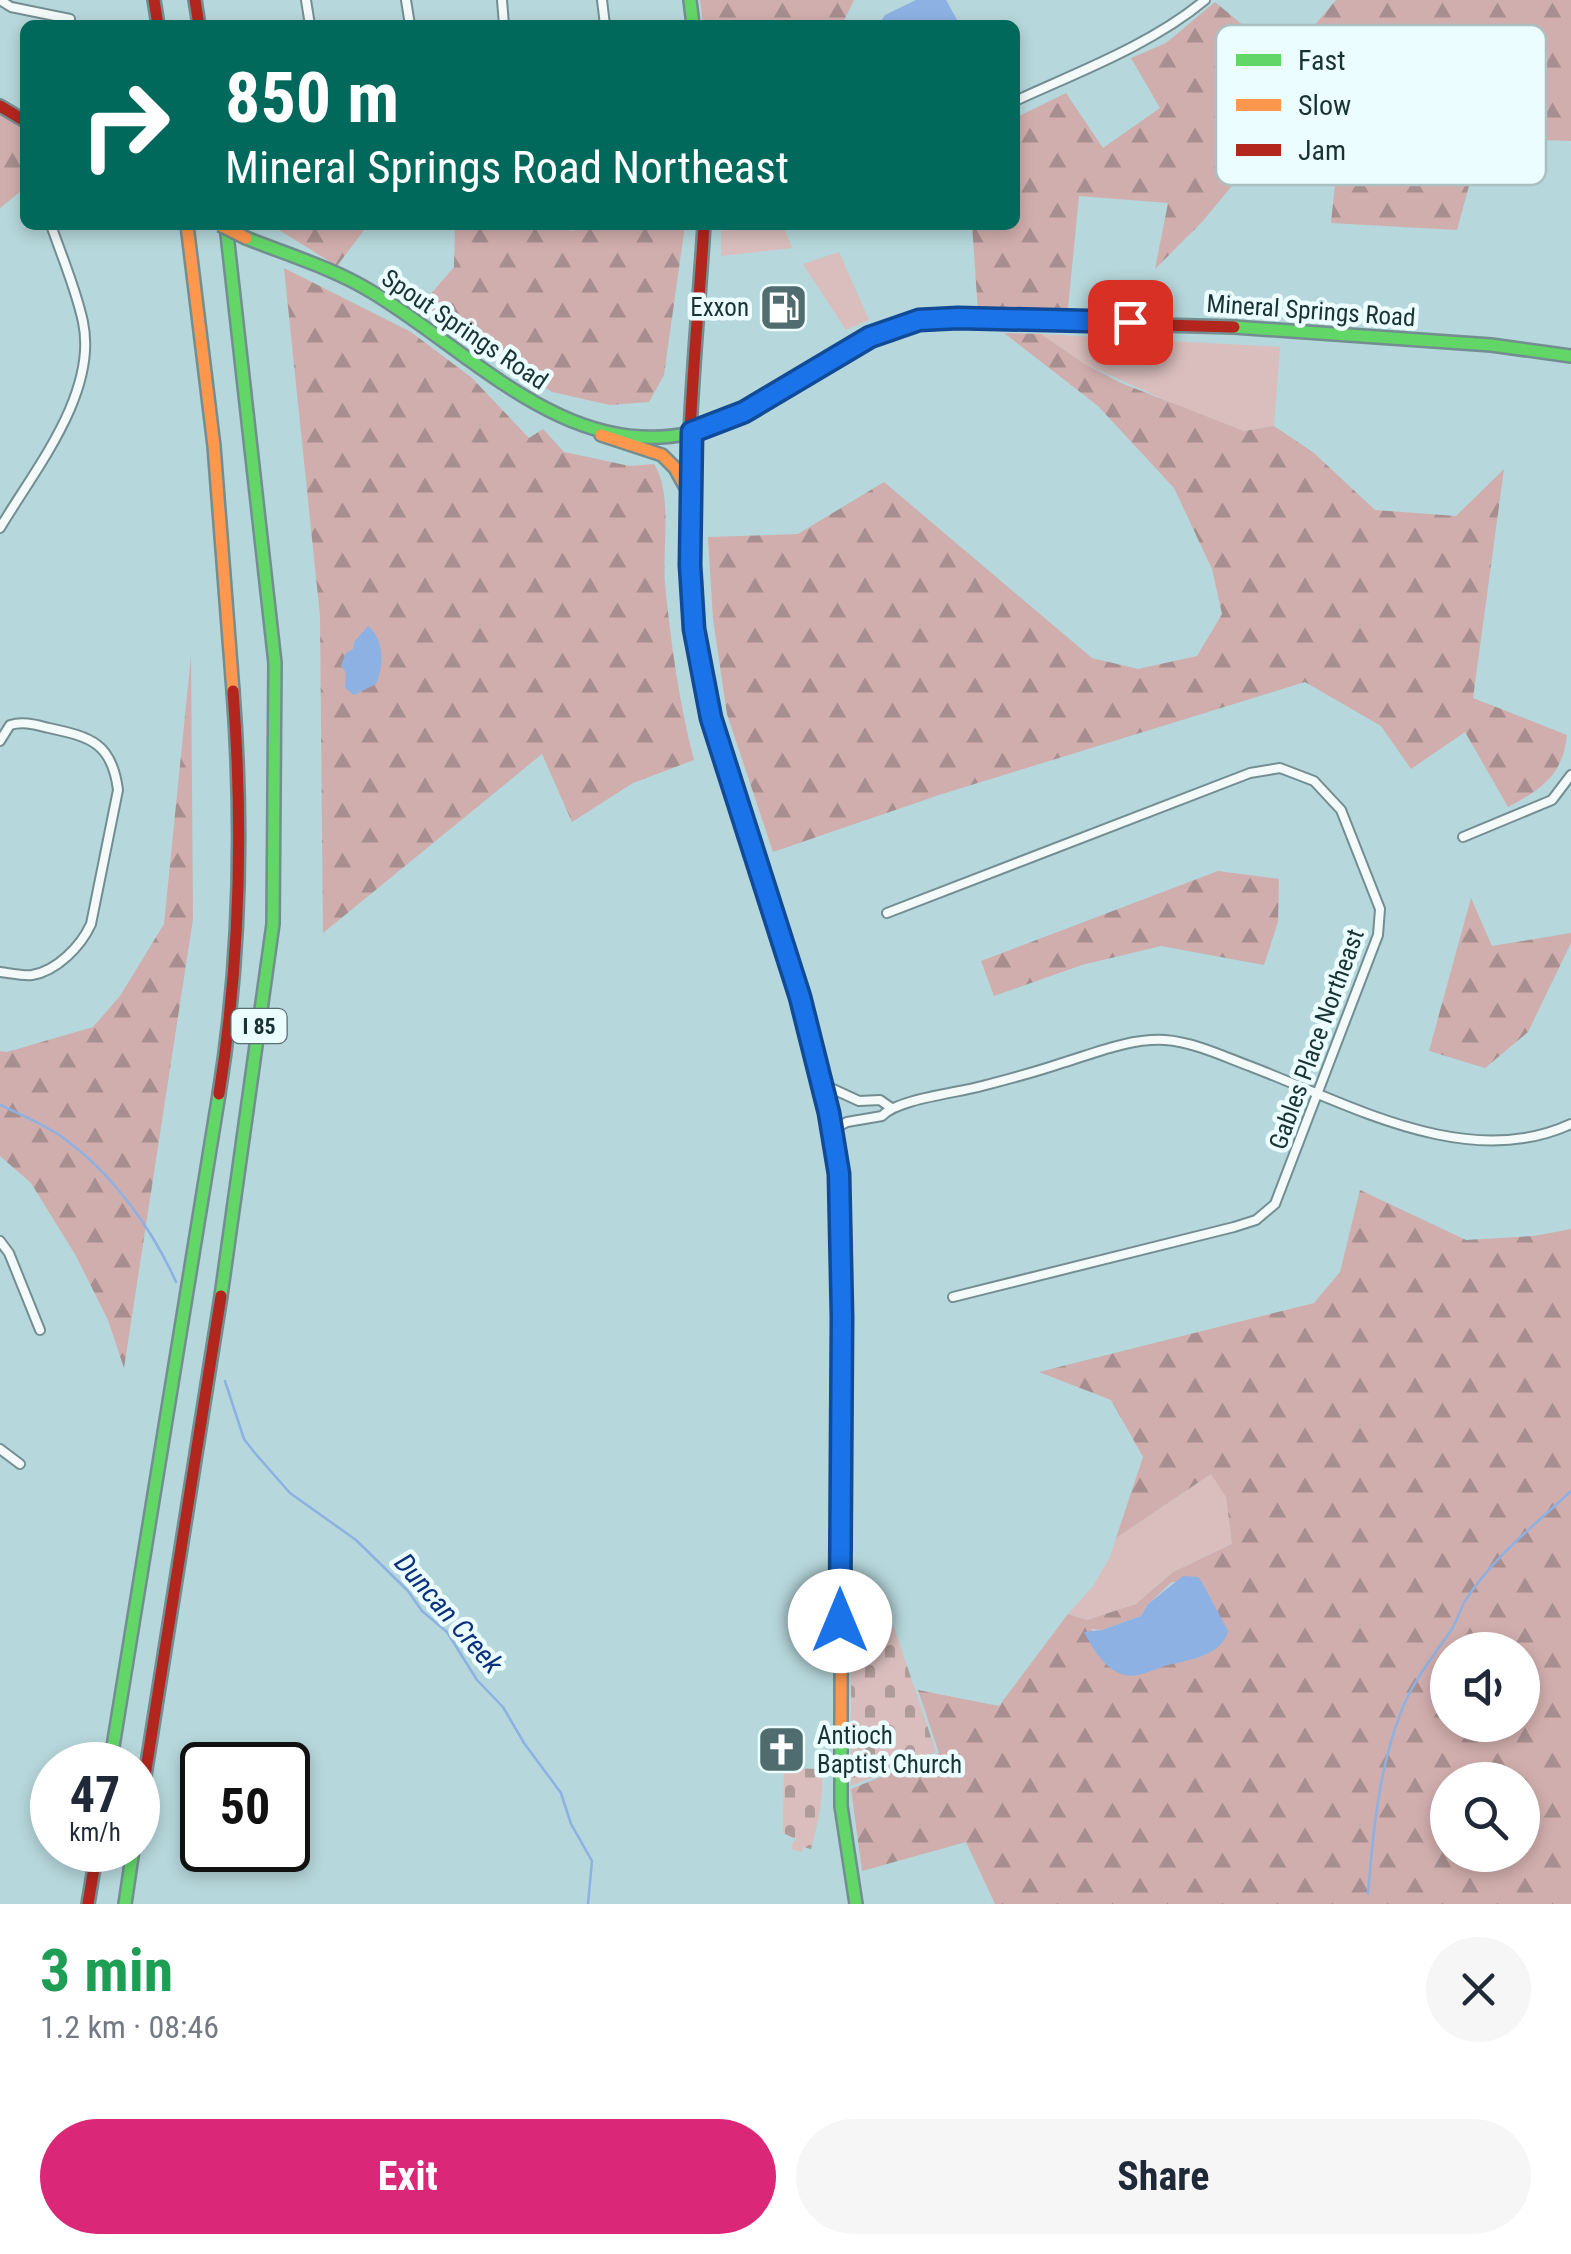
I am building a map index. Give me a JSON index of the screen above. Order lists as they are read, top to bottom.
{
  "streets": {
    "main road": ["Mineral Springs Road", "Spout Springs Road", "I 85"],
    "street": ["Gables Place Northeast"]
  },
  "crossings": [
    ["Mineral Springs Road", "Spout Springs Road"]
  ],
  "water": ["Duncan Creek"],
  "places": {
    "fuel station": ["Exxon"],
    "church": ["Antioch Baptist Church"]
  },
  "legend": ["Fast", "Slow", "Jam"],
  "page": {
    "turn": ["850 m", "Mineral Springs Road Northeast"],
    "speed": "47 km/h",
    "limit": "50",
    "heading": ["3 min", "1.2 km · 08:46"],
    "buttons": ["Exit", "Share"]
  }
}
